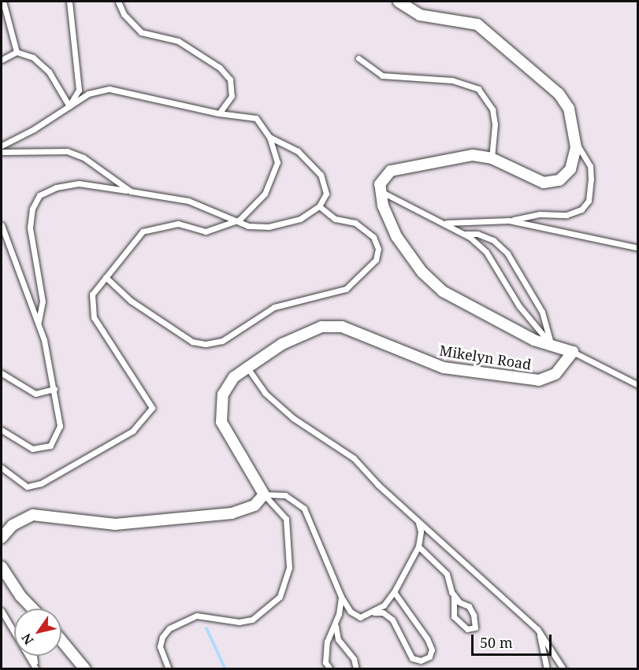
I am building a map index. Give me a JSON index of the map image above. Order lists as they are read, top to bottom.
{
  "streets": {
    "street": ["Mikelyn Road"]
  },
  "scale_bar": "50 m",
  "north": "bottom left"
}
